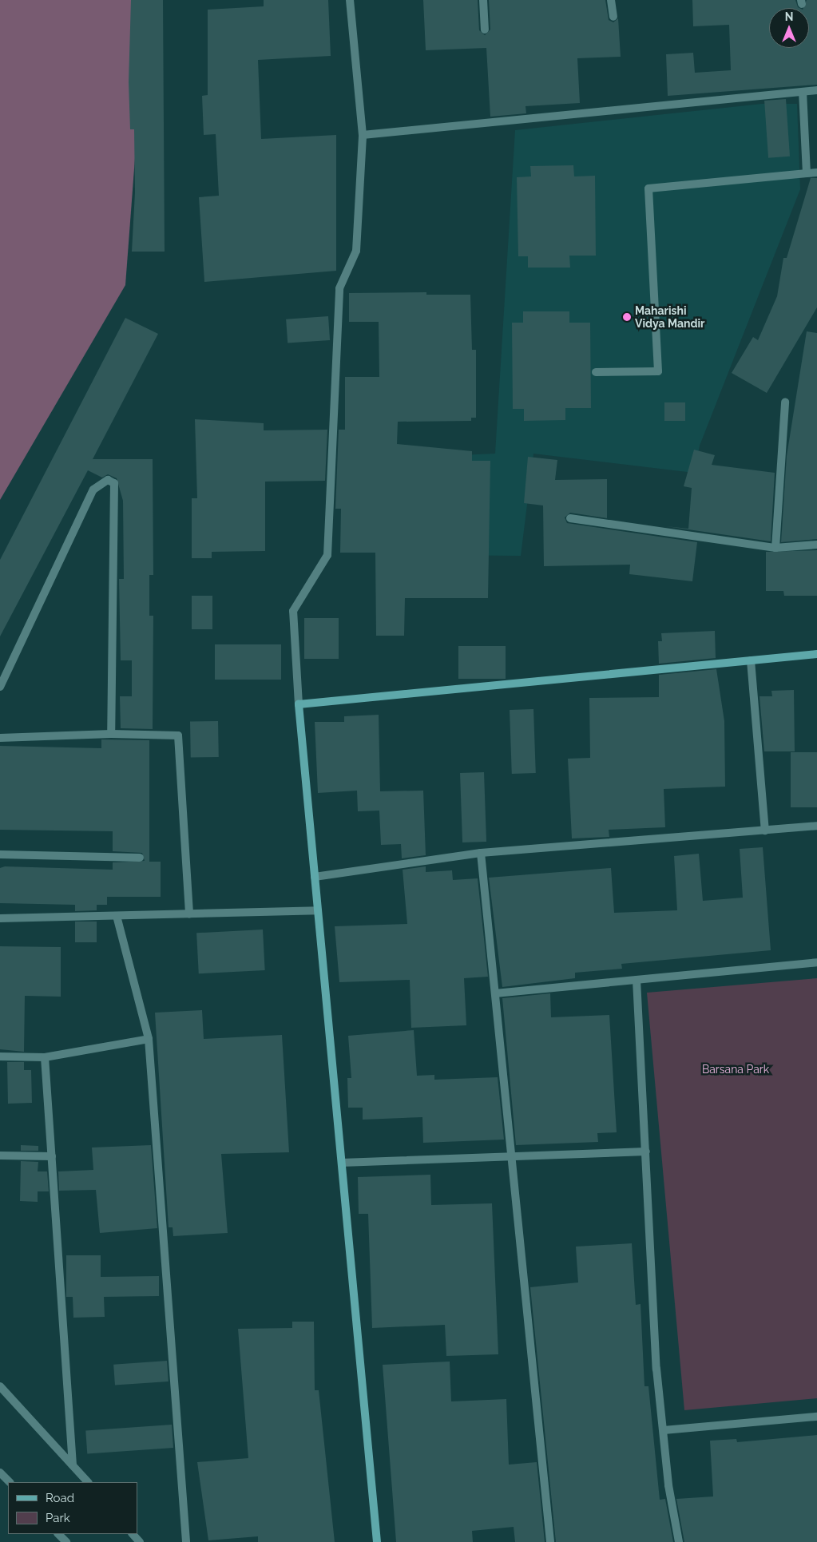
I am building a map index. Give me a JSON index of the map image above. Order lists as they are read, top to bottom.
{
  "parks": ["Barsana Park"],
  "places": ["Maharishi Vidya Mandir"],
  "legend": ["Road", "Park"],
  "north": "top"
}
